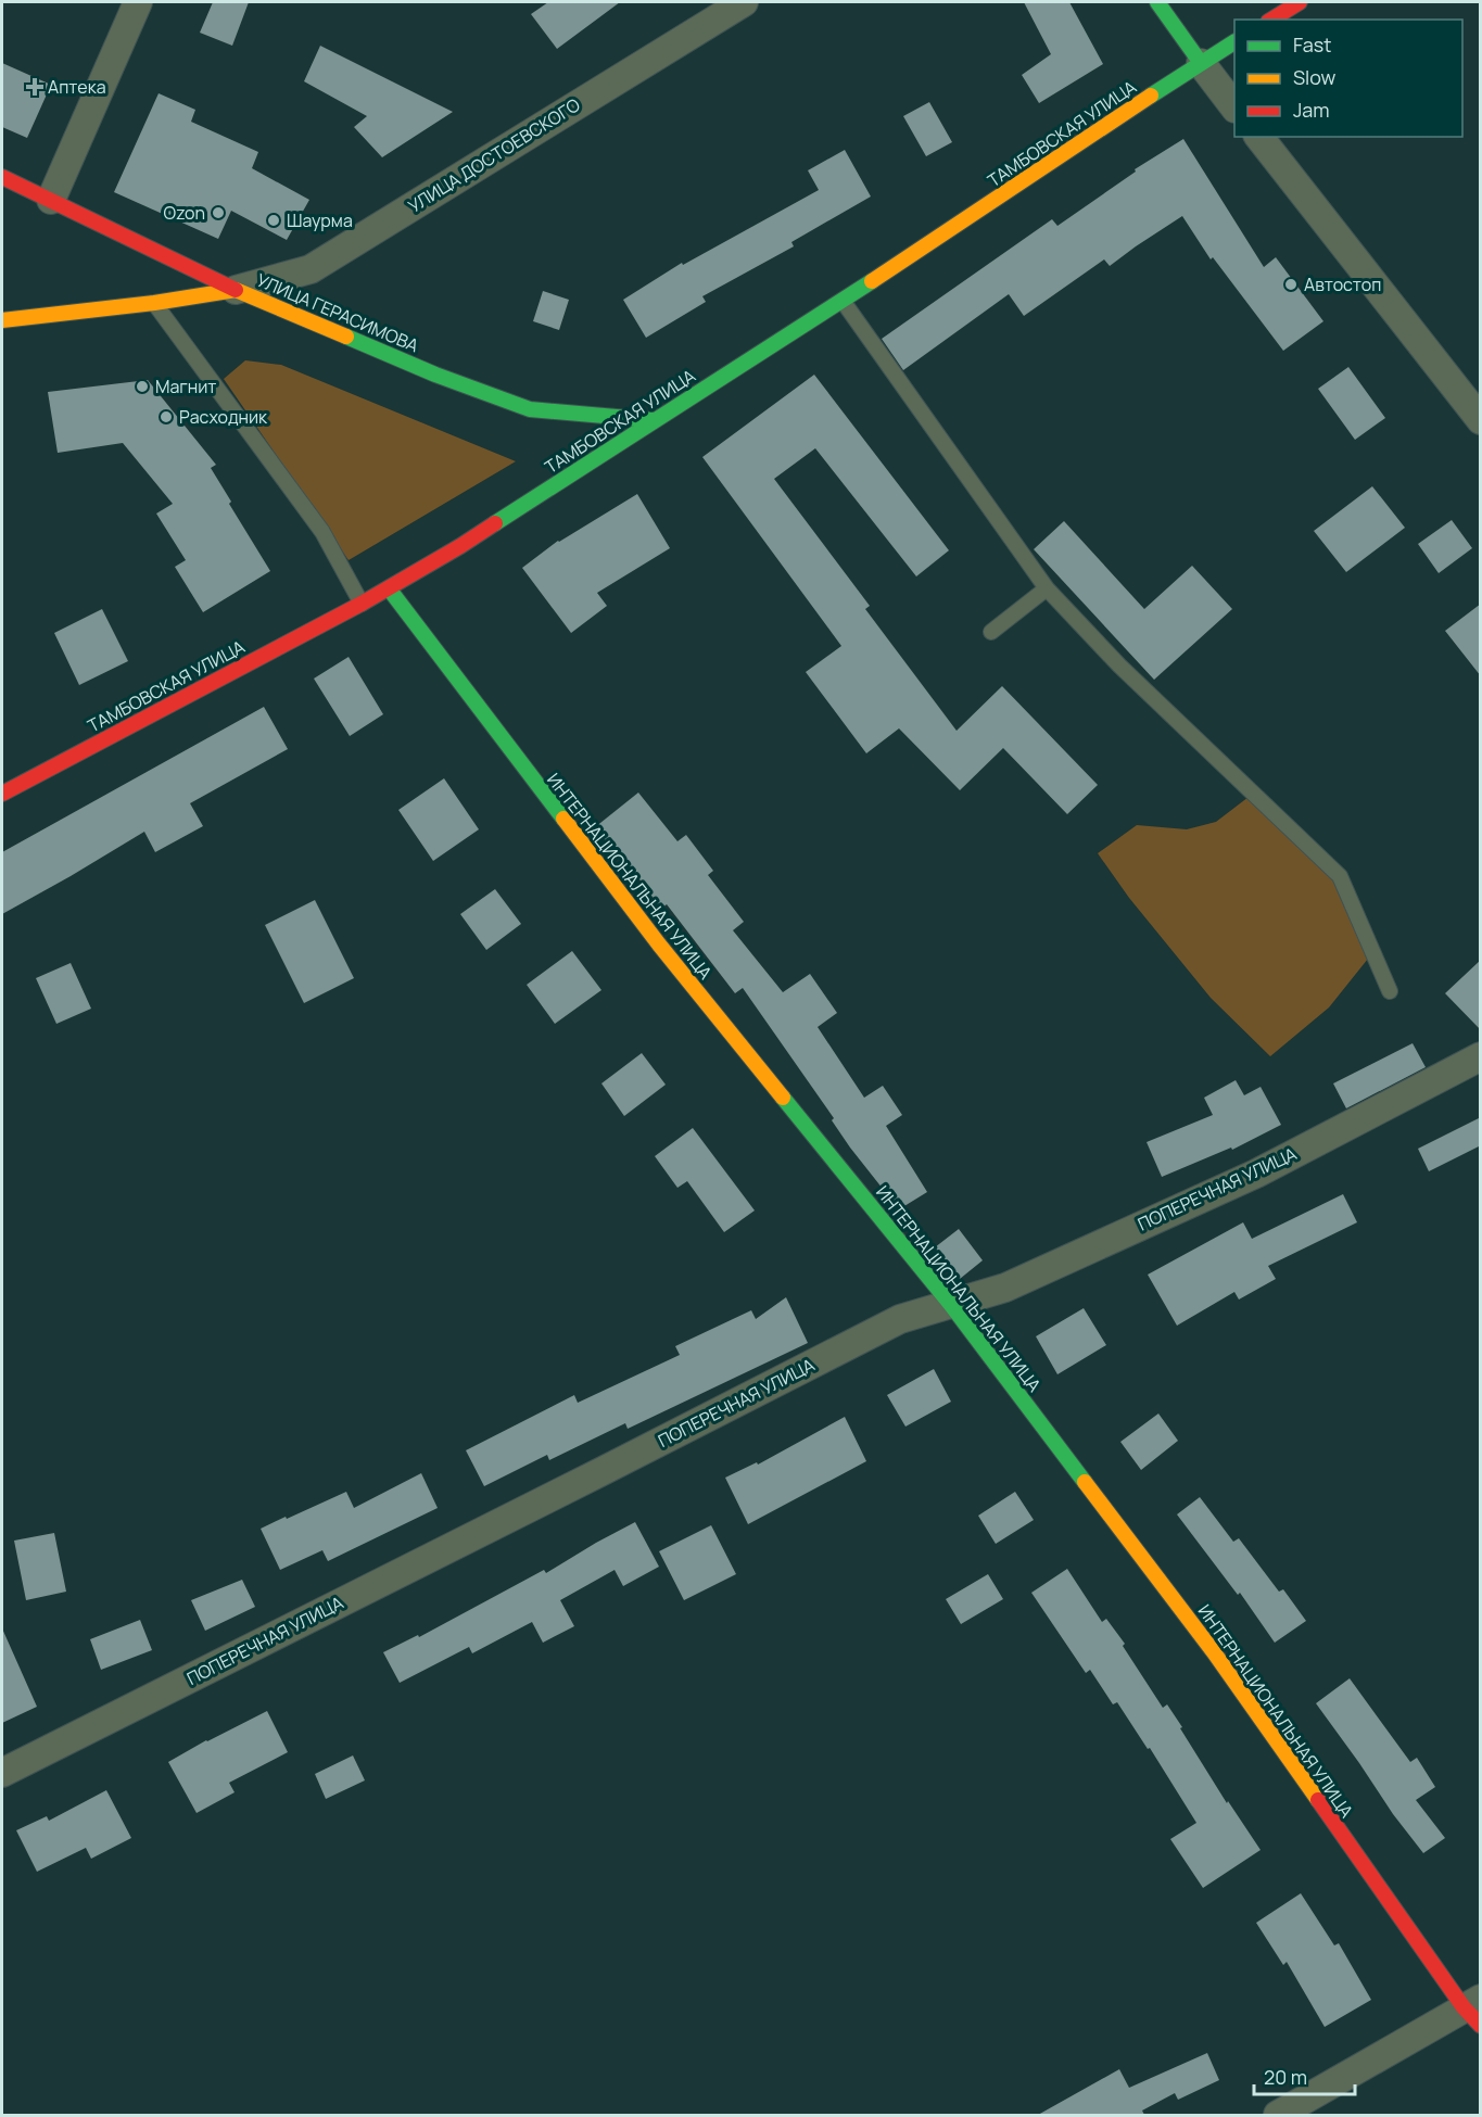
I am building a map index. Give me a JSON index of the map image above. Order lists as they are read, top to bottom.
{
  "streets": {
    "main road": ["ТАМБОВСКАЯ УЛИЦА", "УЛИЦА ГЕРАСИМОВА", "ИНТЕРНАЦИОНАЛЬНАЯ УЛИЦА"],
    "street": ["УЛИЦА ДОСТОЕВСКОГО", "ПОПЕРЕЧНАЯ УЛИЦА"]
  },
  "crossings": [
    ["ТАМБОВСКАЯ УЛИЦА", "УЛИЦА ГЕРАСИМОВА"],
    ["ТАМБОВСКАЯ УЛИЦА", "ИНТЕРНАЦИОНАЛЬНАЯ УЛИЦА"],
    ["УЛИЦА ДОСТОЕВСКОГО", "УЛИЦА ГЕРАСИМОВА"],
    ["ИНТЕРНАЦИОНАЛЬНАЯ УЛИЦА", "ПОПЕРЕЧНАЯ УЛИЦА"]
  ],
  "places": {
    "health": ["Аптека"],
    "other": [
      "Ozon",
      "Шаурма",
      "Автостоп",
      "Магнит",
      "Расходник"
    ]
  },
  "legend": ["Fast", "Slow", "Jam"],
  "scale_bar": "20 m"
}
